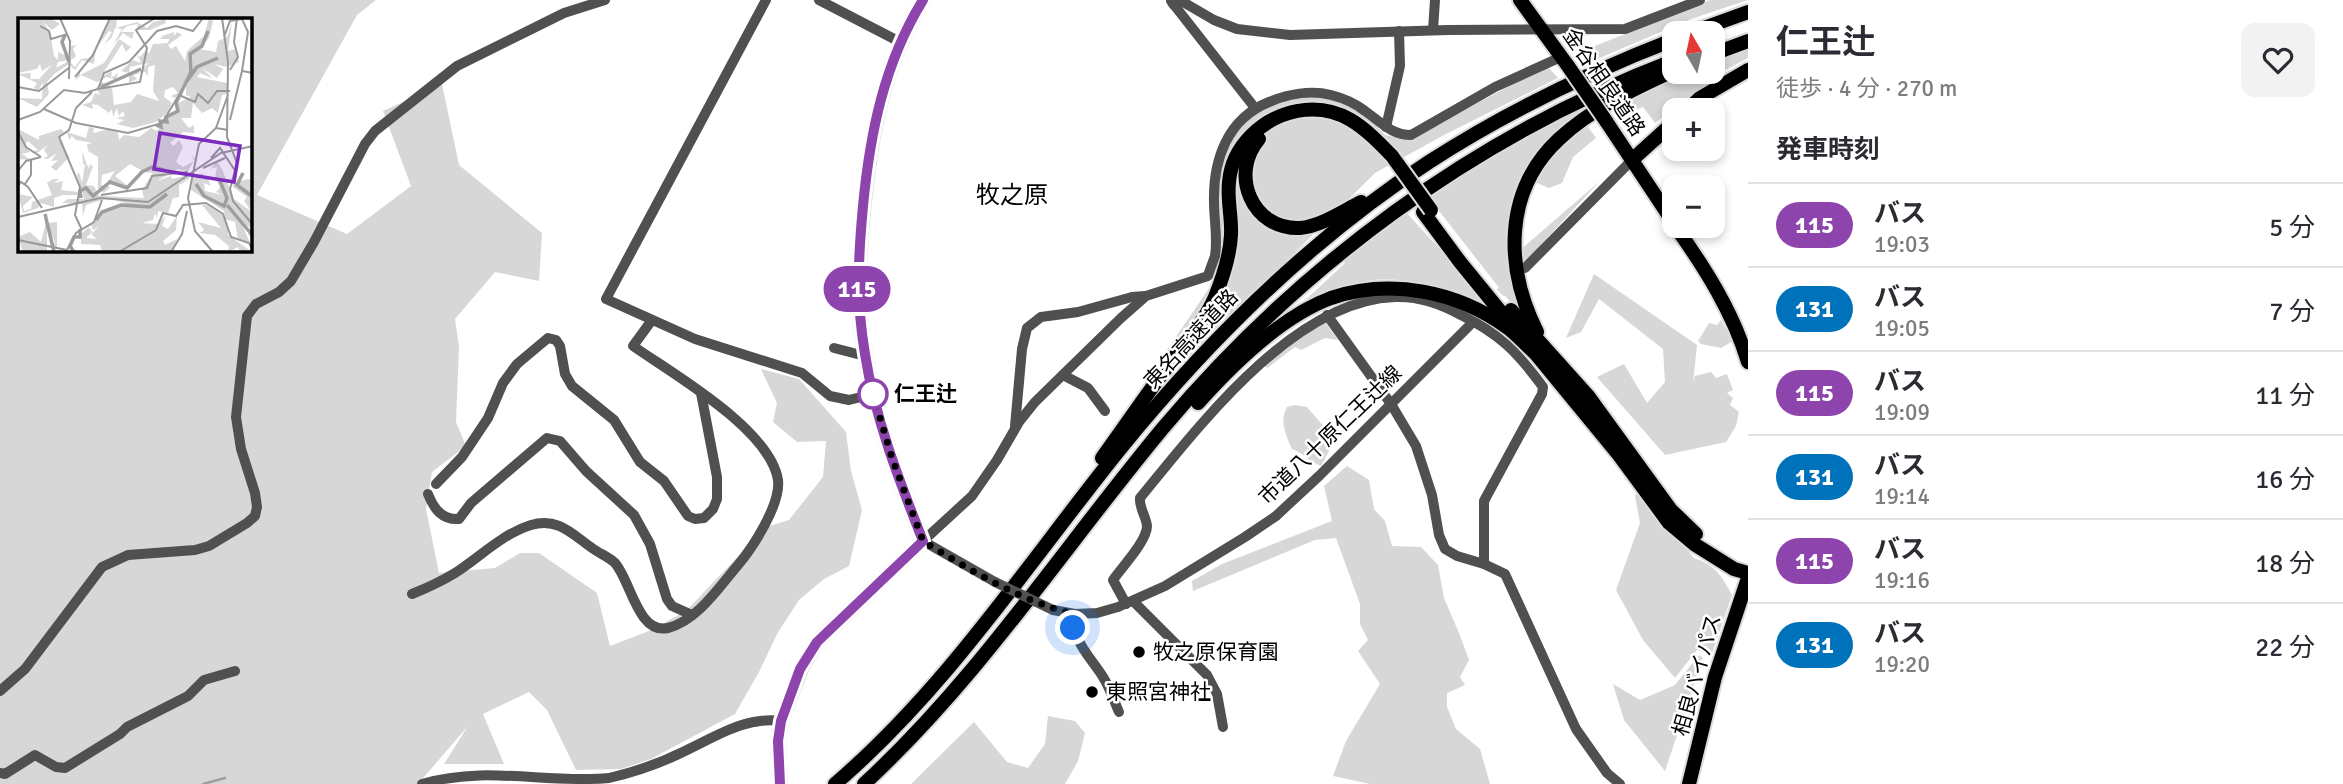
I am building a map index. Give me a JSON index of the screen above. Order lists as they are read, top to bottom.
{
  "streets": {
    "highway": ["金谷相良道路", "東名高速道路", "相良バイパス"],
    "street": ["市道八十原仁王辻線"]
  },
  "districts": ["牧之原"],
  "places": ["仁王辻", "牧之原保育園", "東照宮神社"],
  "lines": ["bus line 115"],
  "north": "top",
  "page": {
    "on_map": "115",
    "heading": [
      ["仁王辻", "徒歩 · 4 分 · 270 m"],
      "発車時刻"
    ],
    "map_buttons": ["+", "−"],
    "list": [
      {
        "mark": "115",
        "name": "バス",
        "note": "19:03",
        "value": "5 分"
      },
      {
        "mark": "131",
        "name": "バス",
        "note": "19:05",
        "value": "7 分"
      },
      {
        "mark": "115",
        "name": "バス",
        "note": "19:09",
        "value": "11 分"
      },
      {
        "mark": "131",
        "name": "バス",
        "note": "19:14",
        "value": "16 分"
      },
      {
        "mark": "115",
        "name": "バス",
        "note": "19:16",
        "value": "18 分"
      },
      {
        "mark": "131",
        "name": "バス",
        "note": "19:20",
        "value": "22 分"
      }
    ]
  }
}
